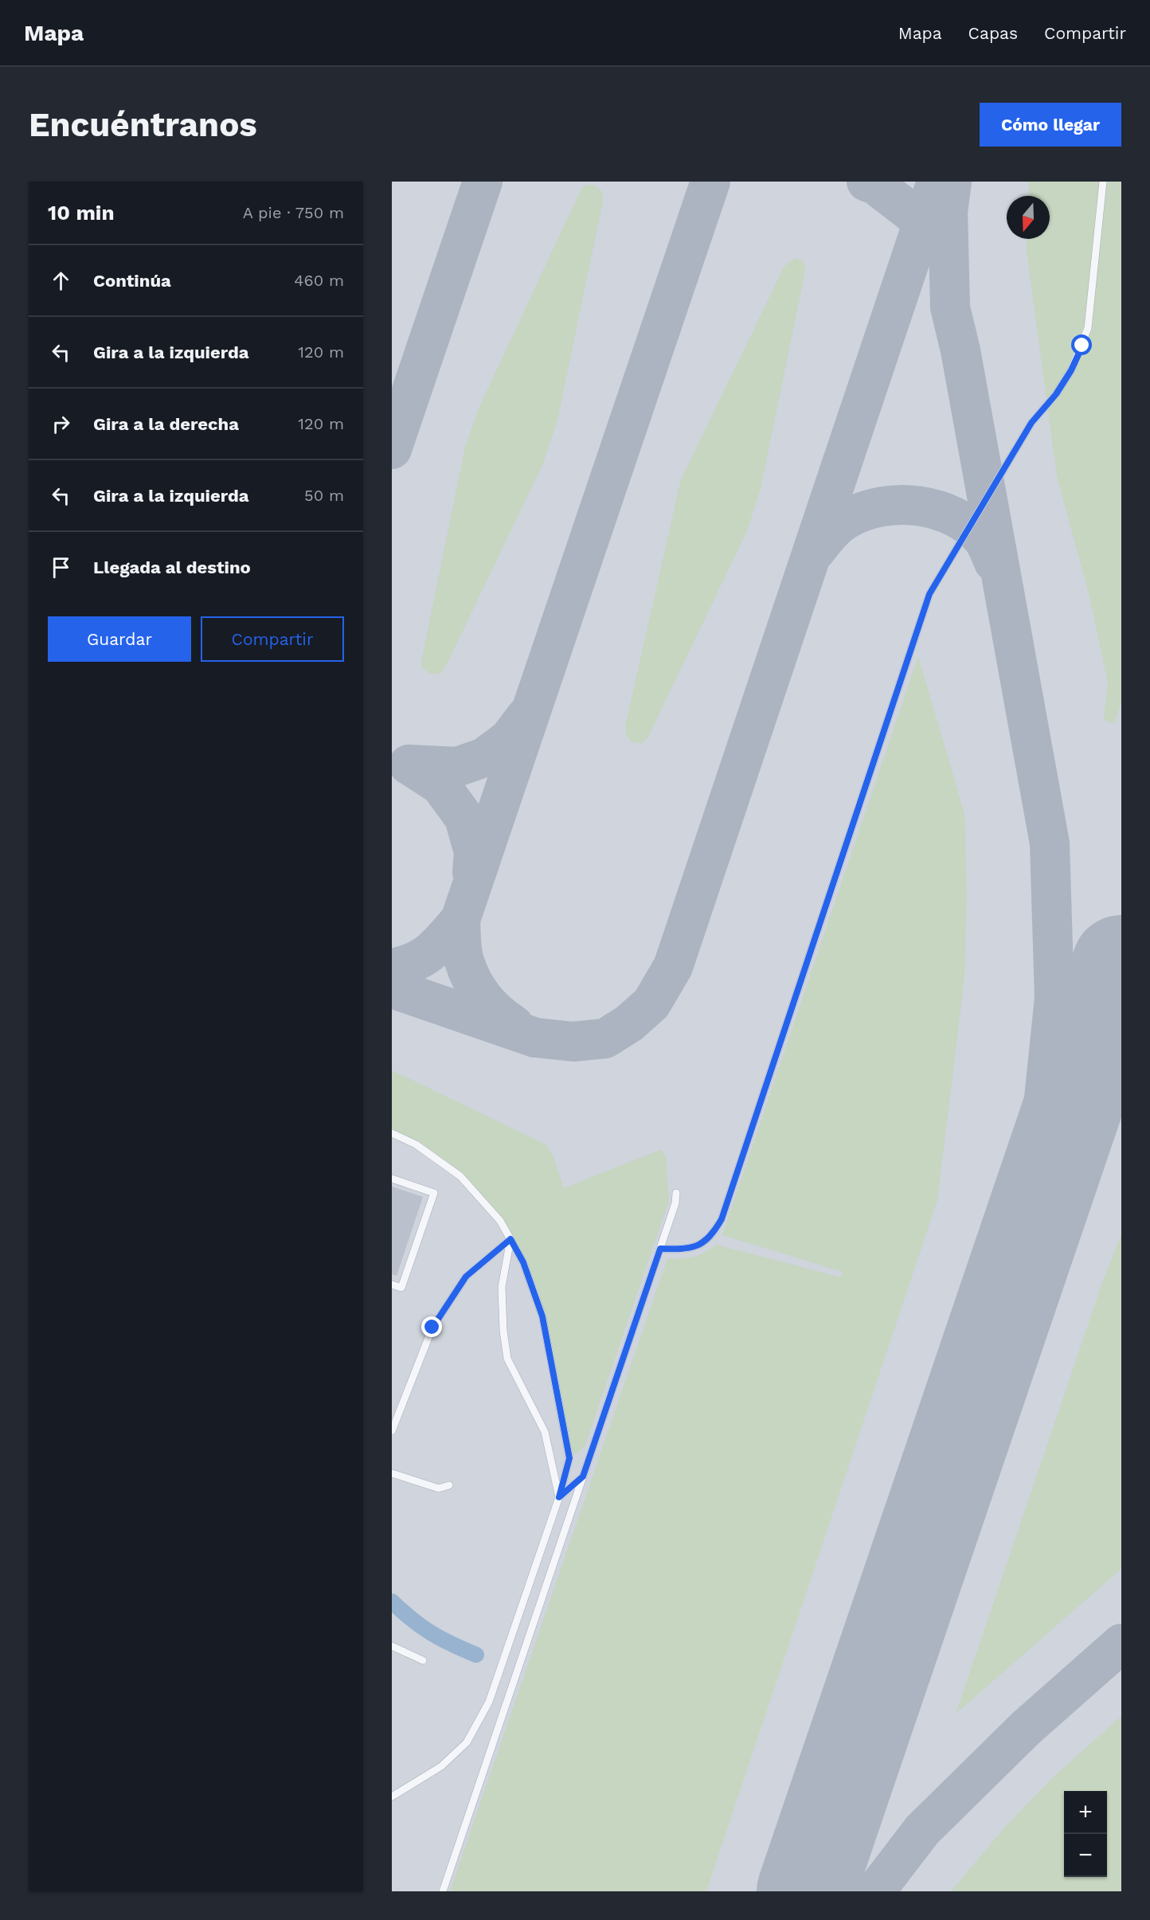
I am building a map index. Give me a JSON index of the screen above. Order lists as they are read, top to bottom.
{
  "north": "bottom",
  "page": {
    "header": "Mapa",
    "nav": ["Mapa", "Capas", "Compartir"],
    "buttons": [
      "Cómo llegar",
      ["Guardar", "Compartir"]
    ],
    "title": "Encuéntranos",
    "heading": ["10 min", "A pie · 750 m"],
    "list": [
      ["Continúa", "460 m"],
      ["Gira a la izquierda", "120 m"],
      ["Gira a la derecha", "120 m"],
      ["Gira a la izquierda", "50 m"],
      "Llegada al destino"
    ],
    "map_buttons": ["+", "−"]
  }
}
